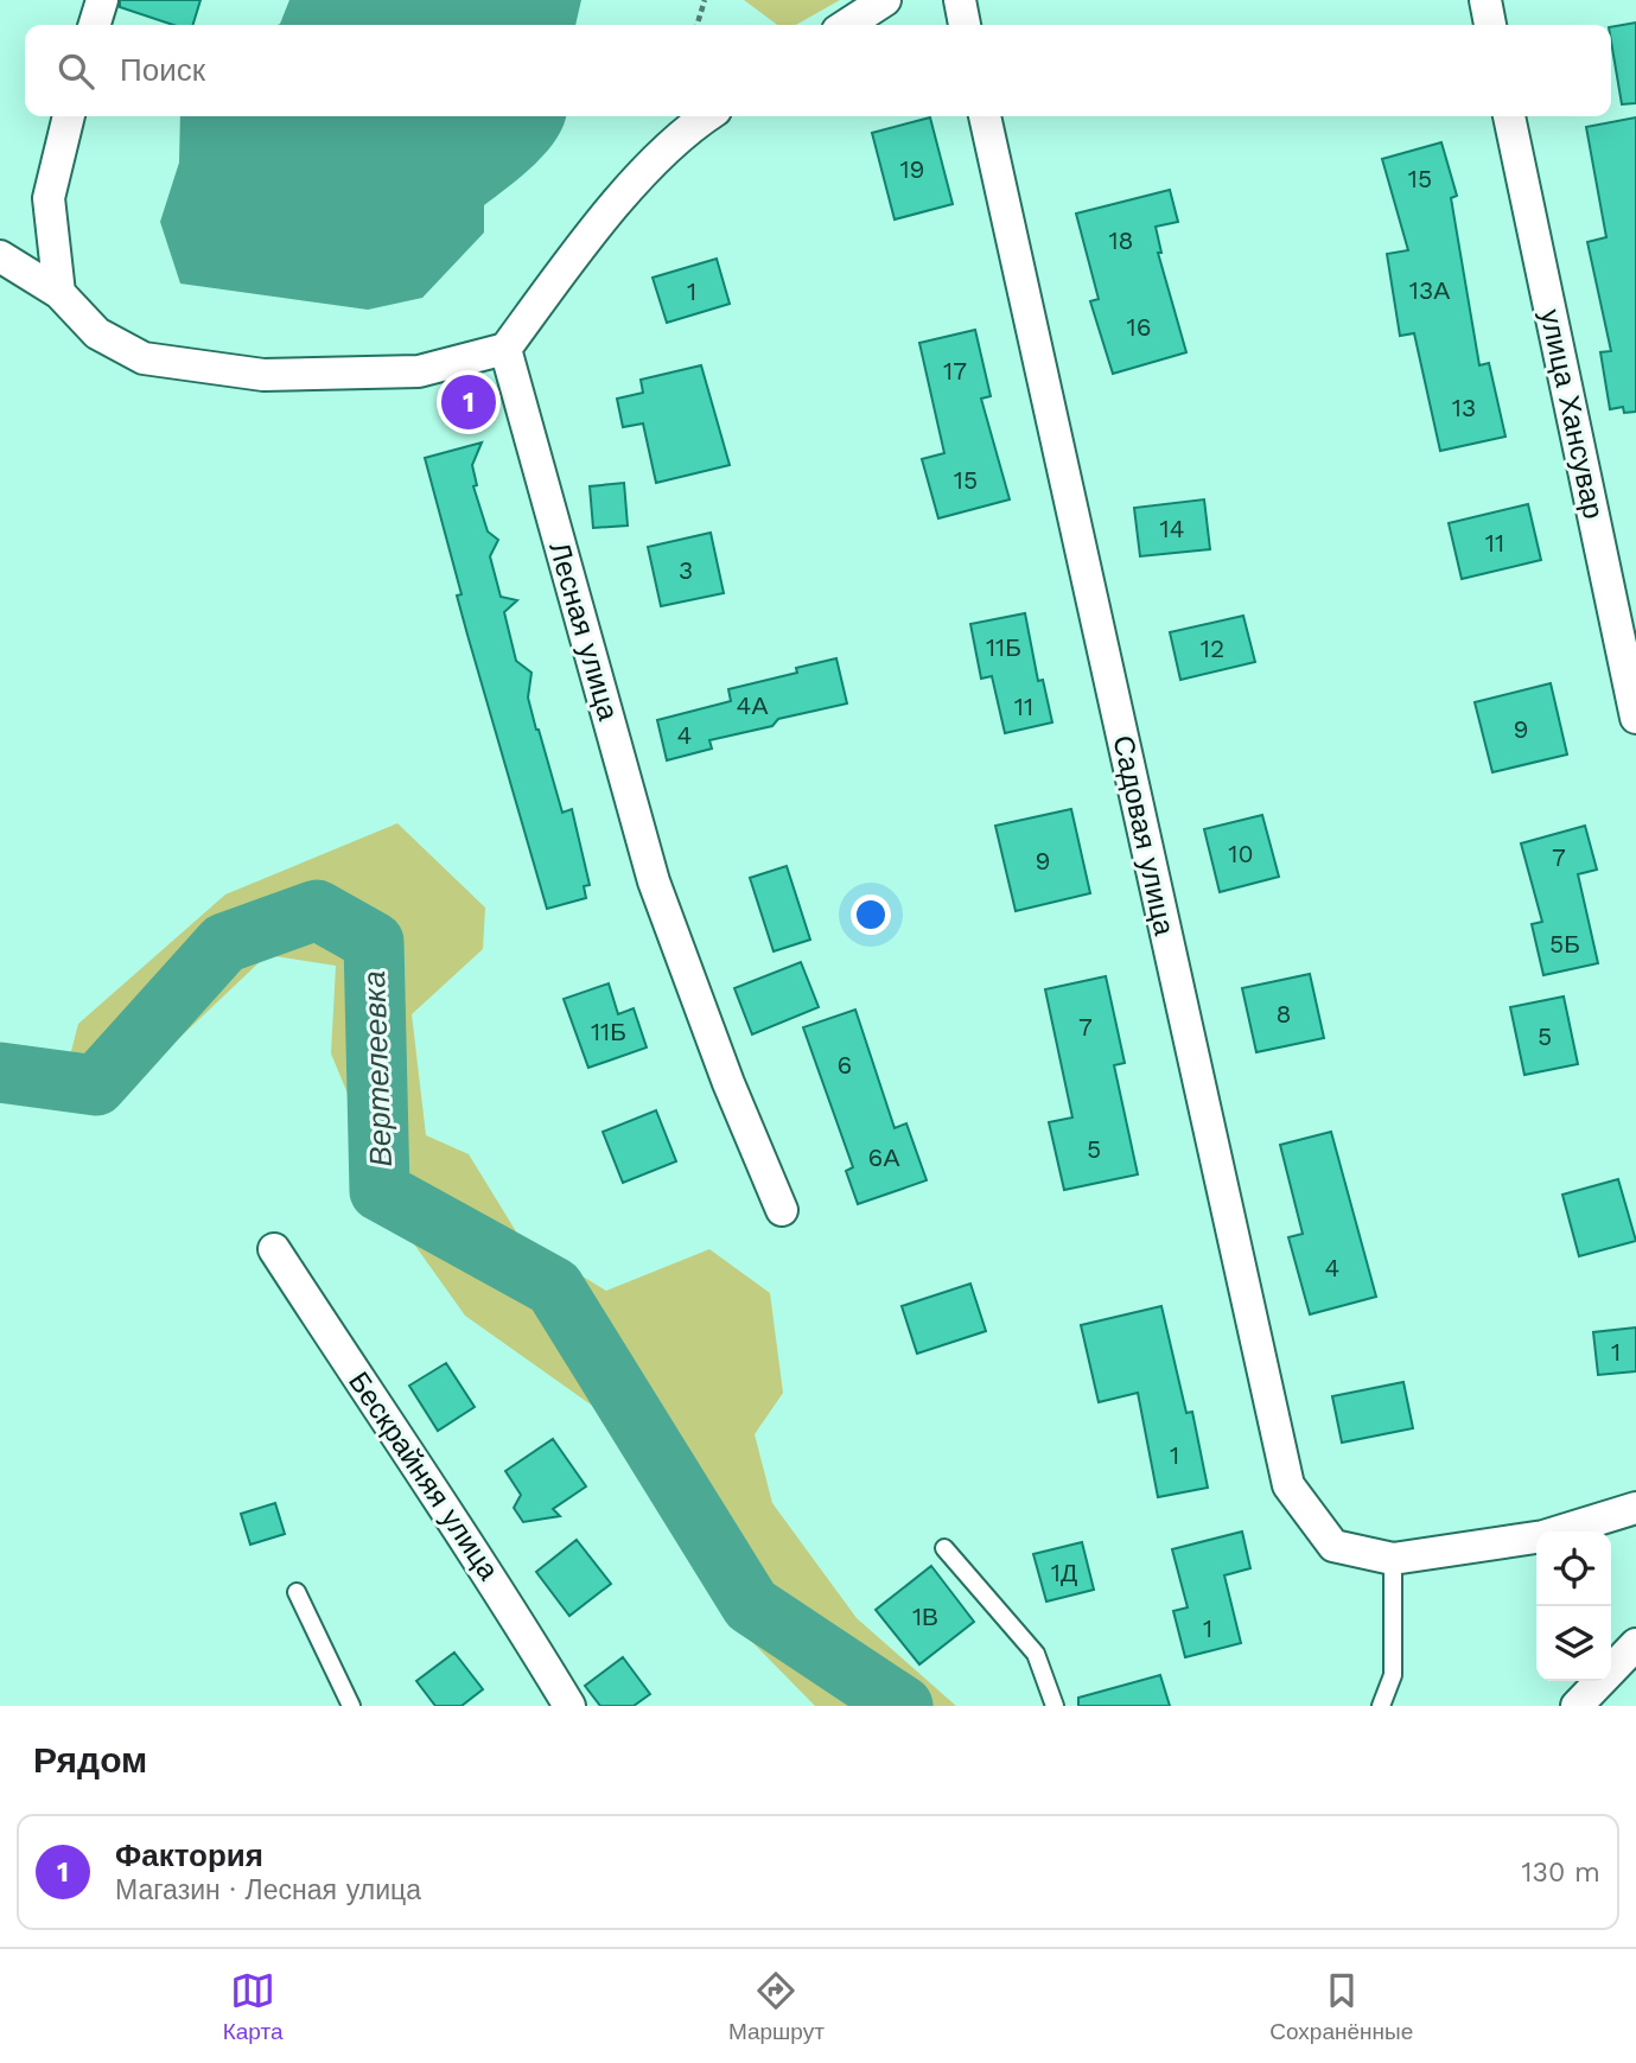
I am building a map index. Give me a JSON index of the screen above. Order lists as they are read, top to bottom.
{
  "streets": {
    "street": [
      "улица Хансувар",
      "Лесная улица",
      "Садовая улица",
      "Бескрайняя улица"
    ]
  },
  "water": ["Вертелеевка"],
  "house_numbers": [
    "19",
    "15",
    "18",
    "13А",
    "1",
    "16",
    "17",
    "13",
    "15",
    "14",
    "11",
    "3",
    "11Б",
    "12",
    "4А",
    "11",
    "9",
    "4",
    "10",
    "7",
    "9",
    "5Б",
    "8",
    "7",
    "11Б",
    "5",
    "6",
    "5",
    "6А",
    "4",
    "1",
    "1",
    "1Д",
    "1В",
    "1"
  ],
  "page": {
    "search": "Поиск",
    "pins": "1",
    "heading": "Рядом",
    "list": [
      {
        "mark": "1",
        "name": "Фактория",
        "note": "Магазин · Лесная улица",
        "value": "130 m"
      }
    ],
    "nav": ["Карта", "Маршрут", "Сохранённые"]
  }
}
